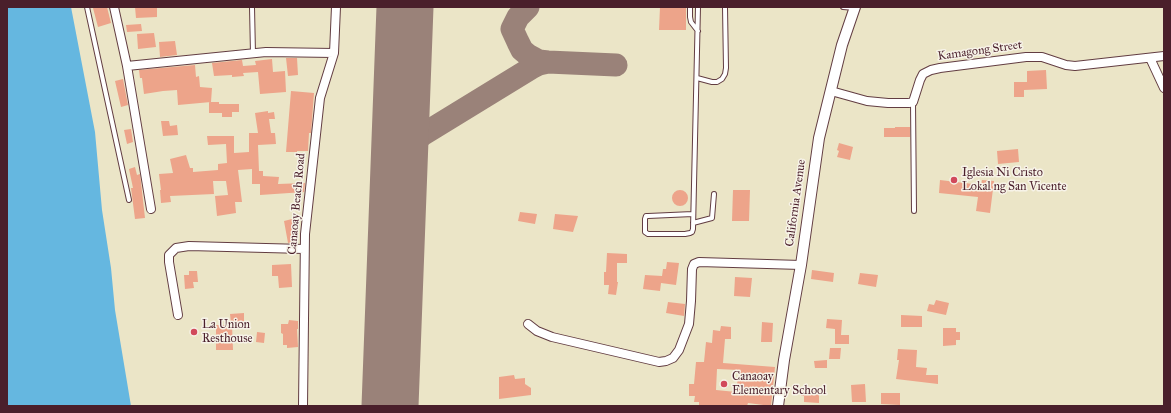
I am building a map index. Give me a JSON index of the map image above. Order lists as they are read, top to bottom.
{
  "streets": {
    "street": ["Kamagong Street", "California Avenue", "Canaoay Beach Road"]
  },
  "places": ["Iglesia Ni Cristo Lokal ng San Vicente", "La Union Resthouse", "Canaoay Elementary School"]
}
